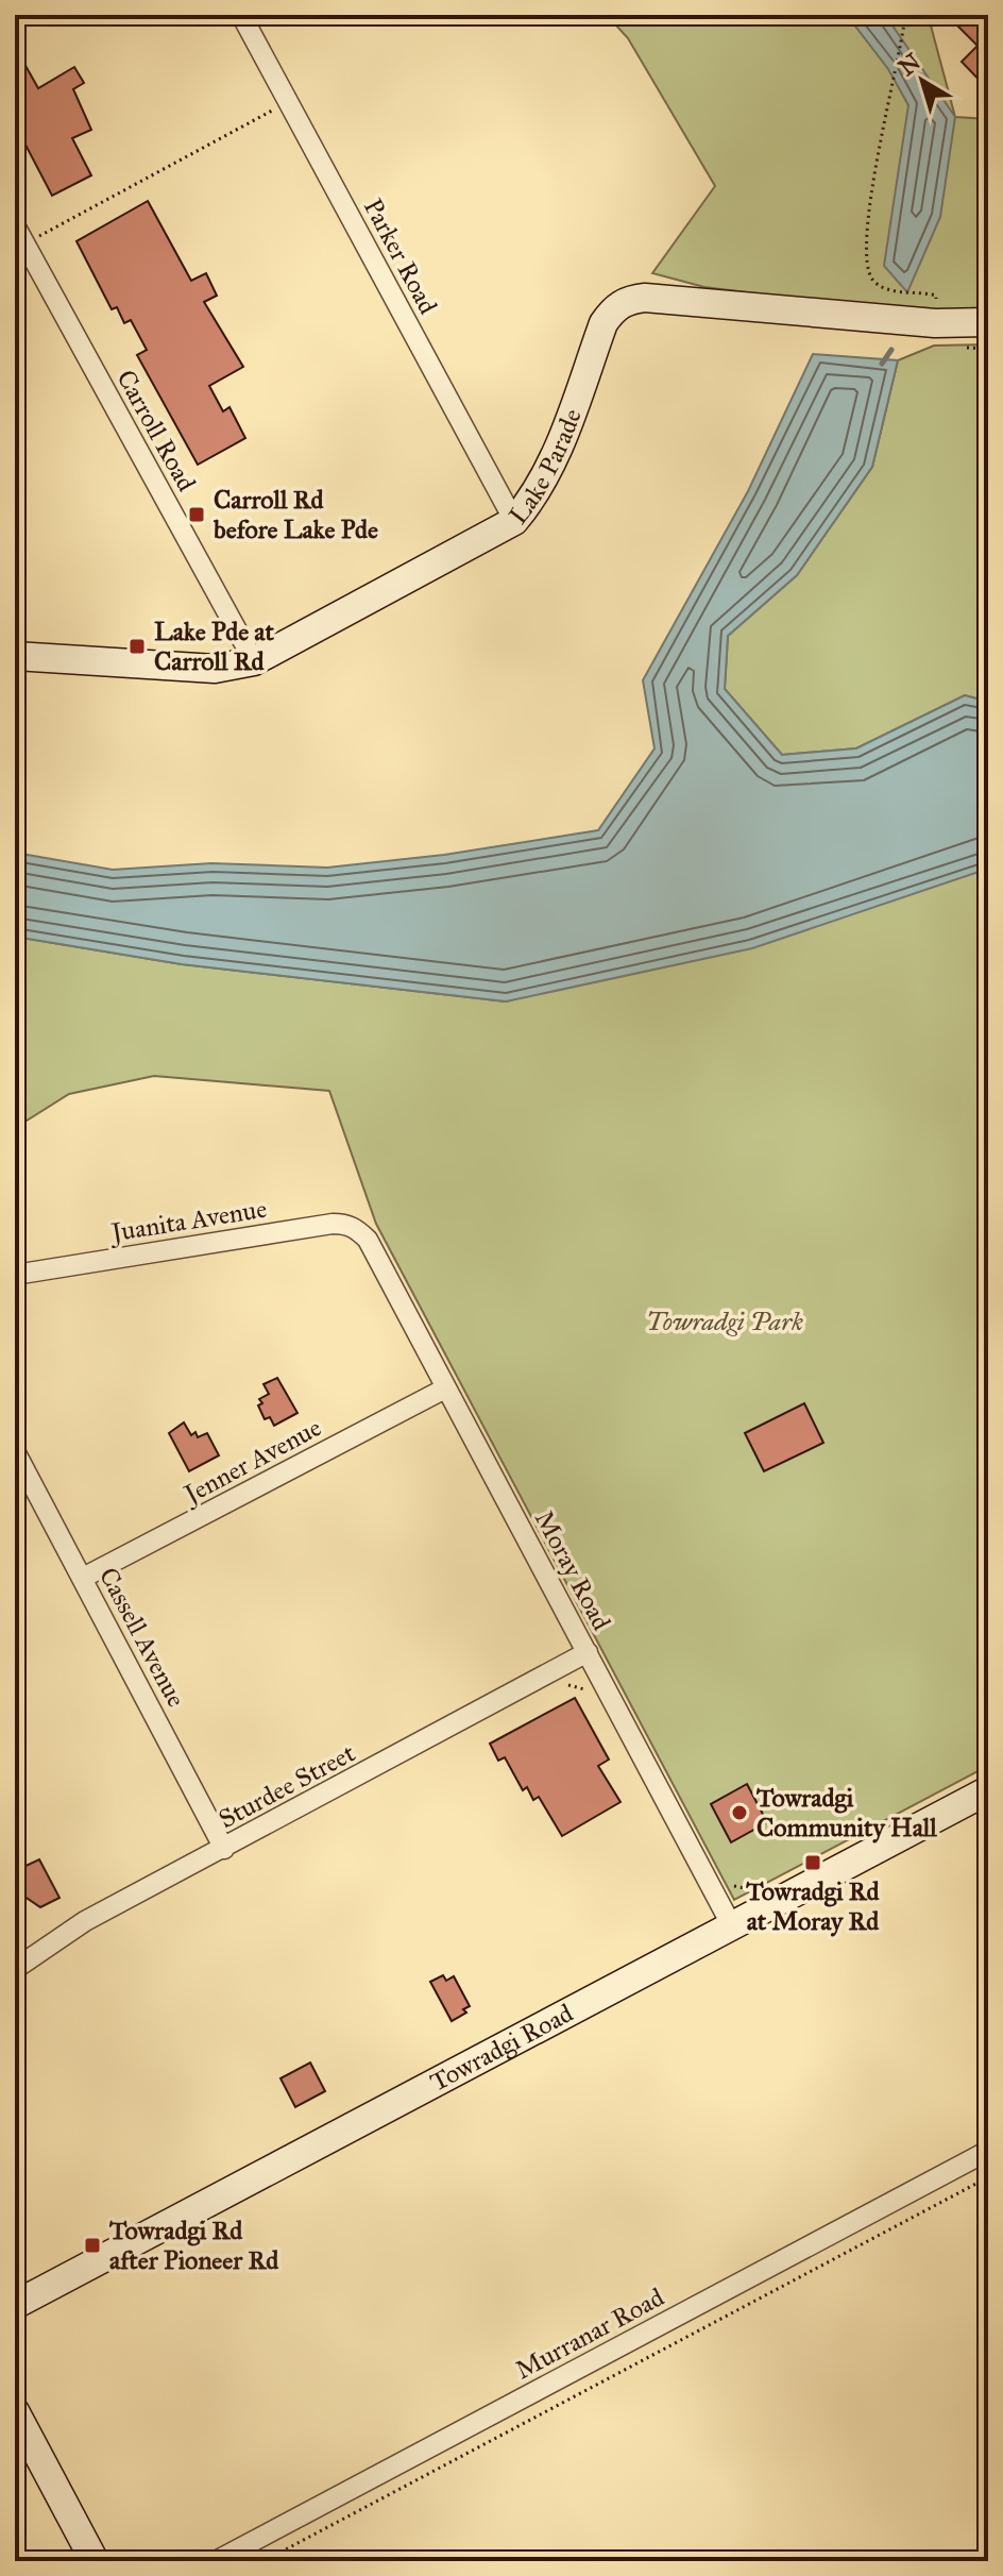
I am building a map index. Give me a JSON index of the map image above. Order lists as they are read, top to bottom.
{
  "streets": {
    "main road": ["Lake Parade", "Towradgi Road"],
    "street": [
      "Parker Road",
      "Carroll Road",
      "Juanita Avenue",
      "Jenner Avenue",
      "Moray Road",
      "Cassell Avenue",
      "Sturdee Street",
      "Murranar Road"
    ]
  },
  "crossings": [
    ["Parker Road", "Lake Parade"],
    ["Carroll Road", "Lake Parade"],
    ["Juanita Avenue", "Moray Road"],
    ["Jenner Avenue", "Moray Road"],
    ["Jenner Avenue", "Cassell Avenue"],
    ["Moray Road", "Sturdee Street"],
    ["Moray Road", "Towradgi Road"],
    ["Cassell Avenue", "Sturdee Street"]
  ],
  "parks": ["Towradgi Park"],
  "places": {
    "transit": [
      "Carroll Rd before Lake Pde",
      "Lake Pde at Carroll Rd",
      "Towradgi Rd at Moray Rd",
      "Towradgi Rd after Pioneer Rd"
    ],
    "other": ["Towradgi Community Hall"]
  },
  "north": "top left"
}
